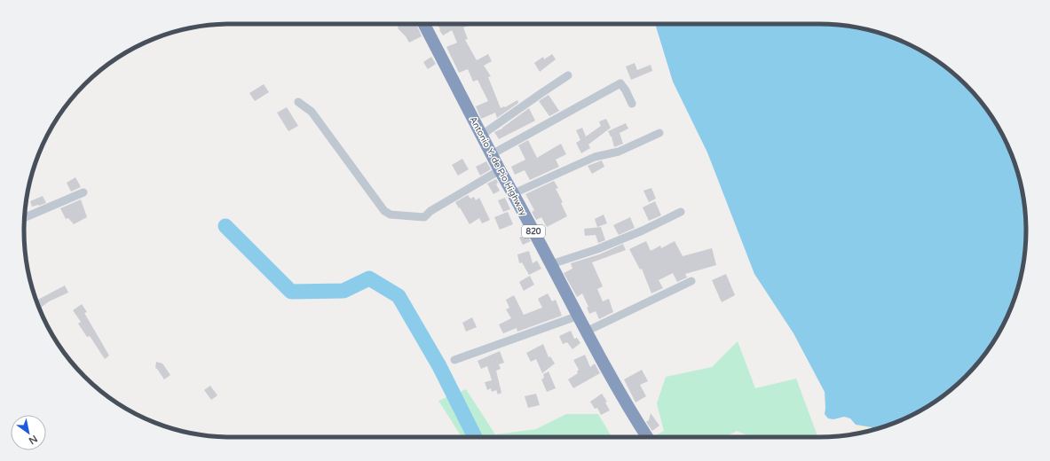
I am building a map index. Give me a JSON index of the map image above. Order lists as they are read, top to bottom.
{
  "streets": {
    "highway": ["Antonio Y. de Pio Highway", "820"]
  },
  "north": "bottom right"
}
